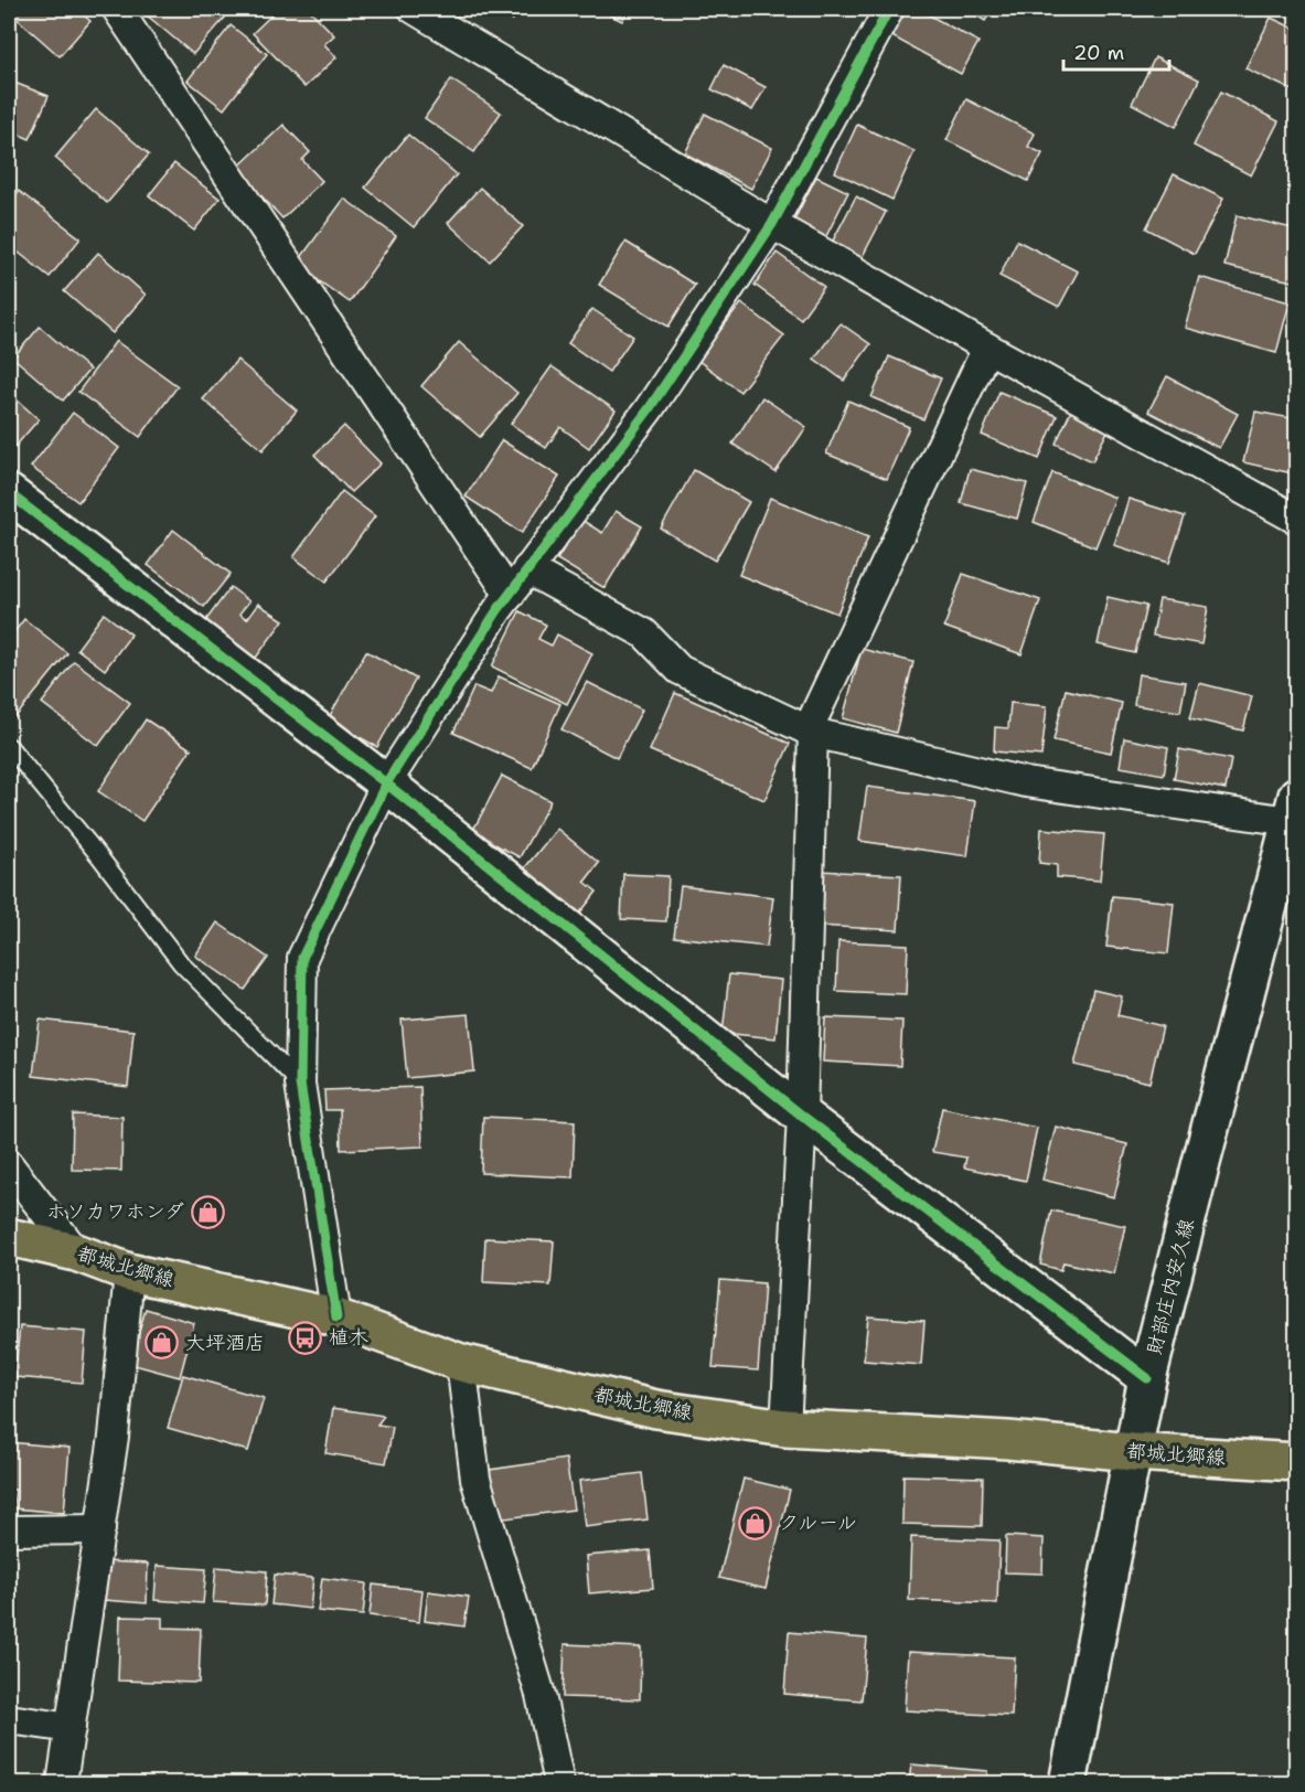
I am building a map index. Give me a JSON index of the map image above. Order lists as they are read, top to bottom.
{
  "streets": {
    "main road": ["都城北郷線"],
    "street": ["財部庄内安久線"]
  },
  "crossings": [
    ["都城北郷線", "財部庄内安久線"]
  ],
  "places": {
    "shop": ["ホソカワホンダ", "大坪酒店", "クルール"],
    "bus stop": ["植木"]
  },
  "scale_bar": "20 m"
}
